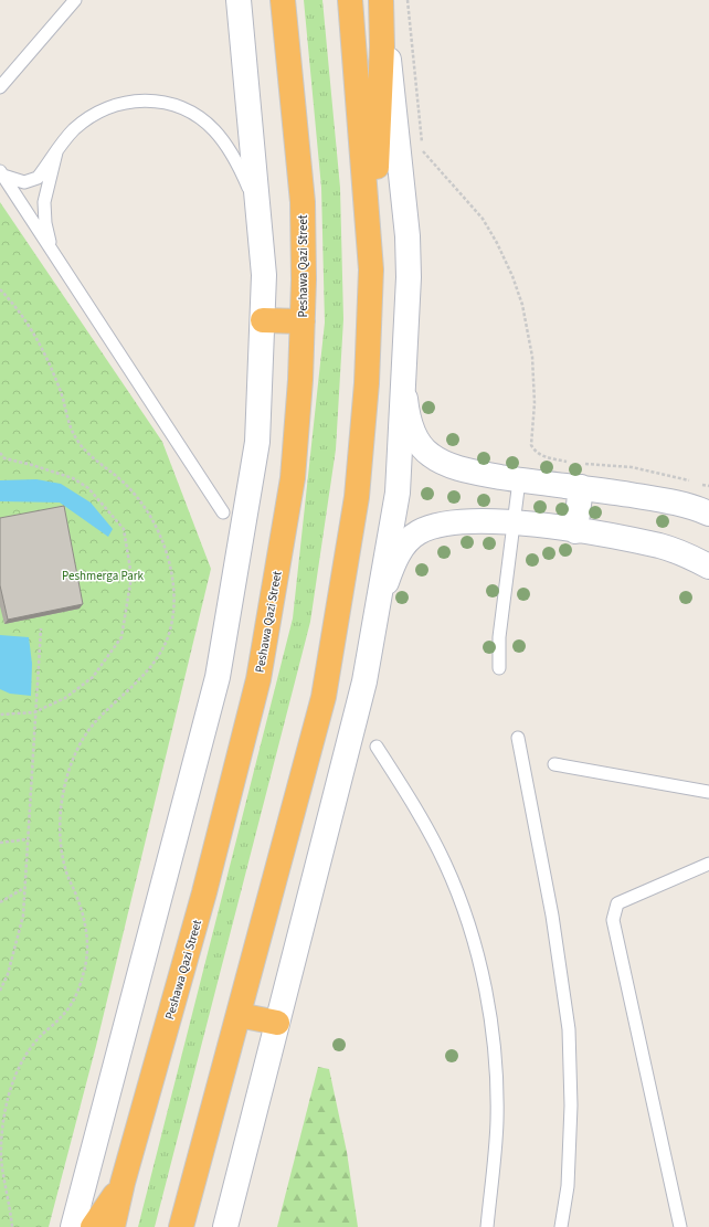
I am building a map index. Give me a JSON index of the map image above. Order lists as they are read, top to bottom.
{
  "streets": {
    "highway": ["Peshawa Qazi Street"]
  },
  "parks": ["Peshmerga Park"]
}
